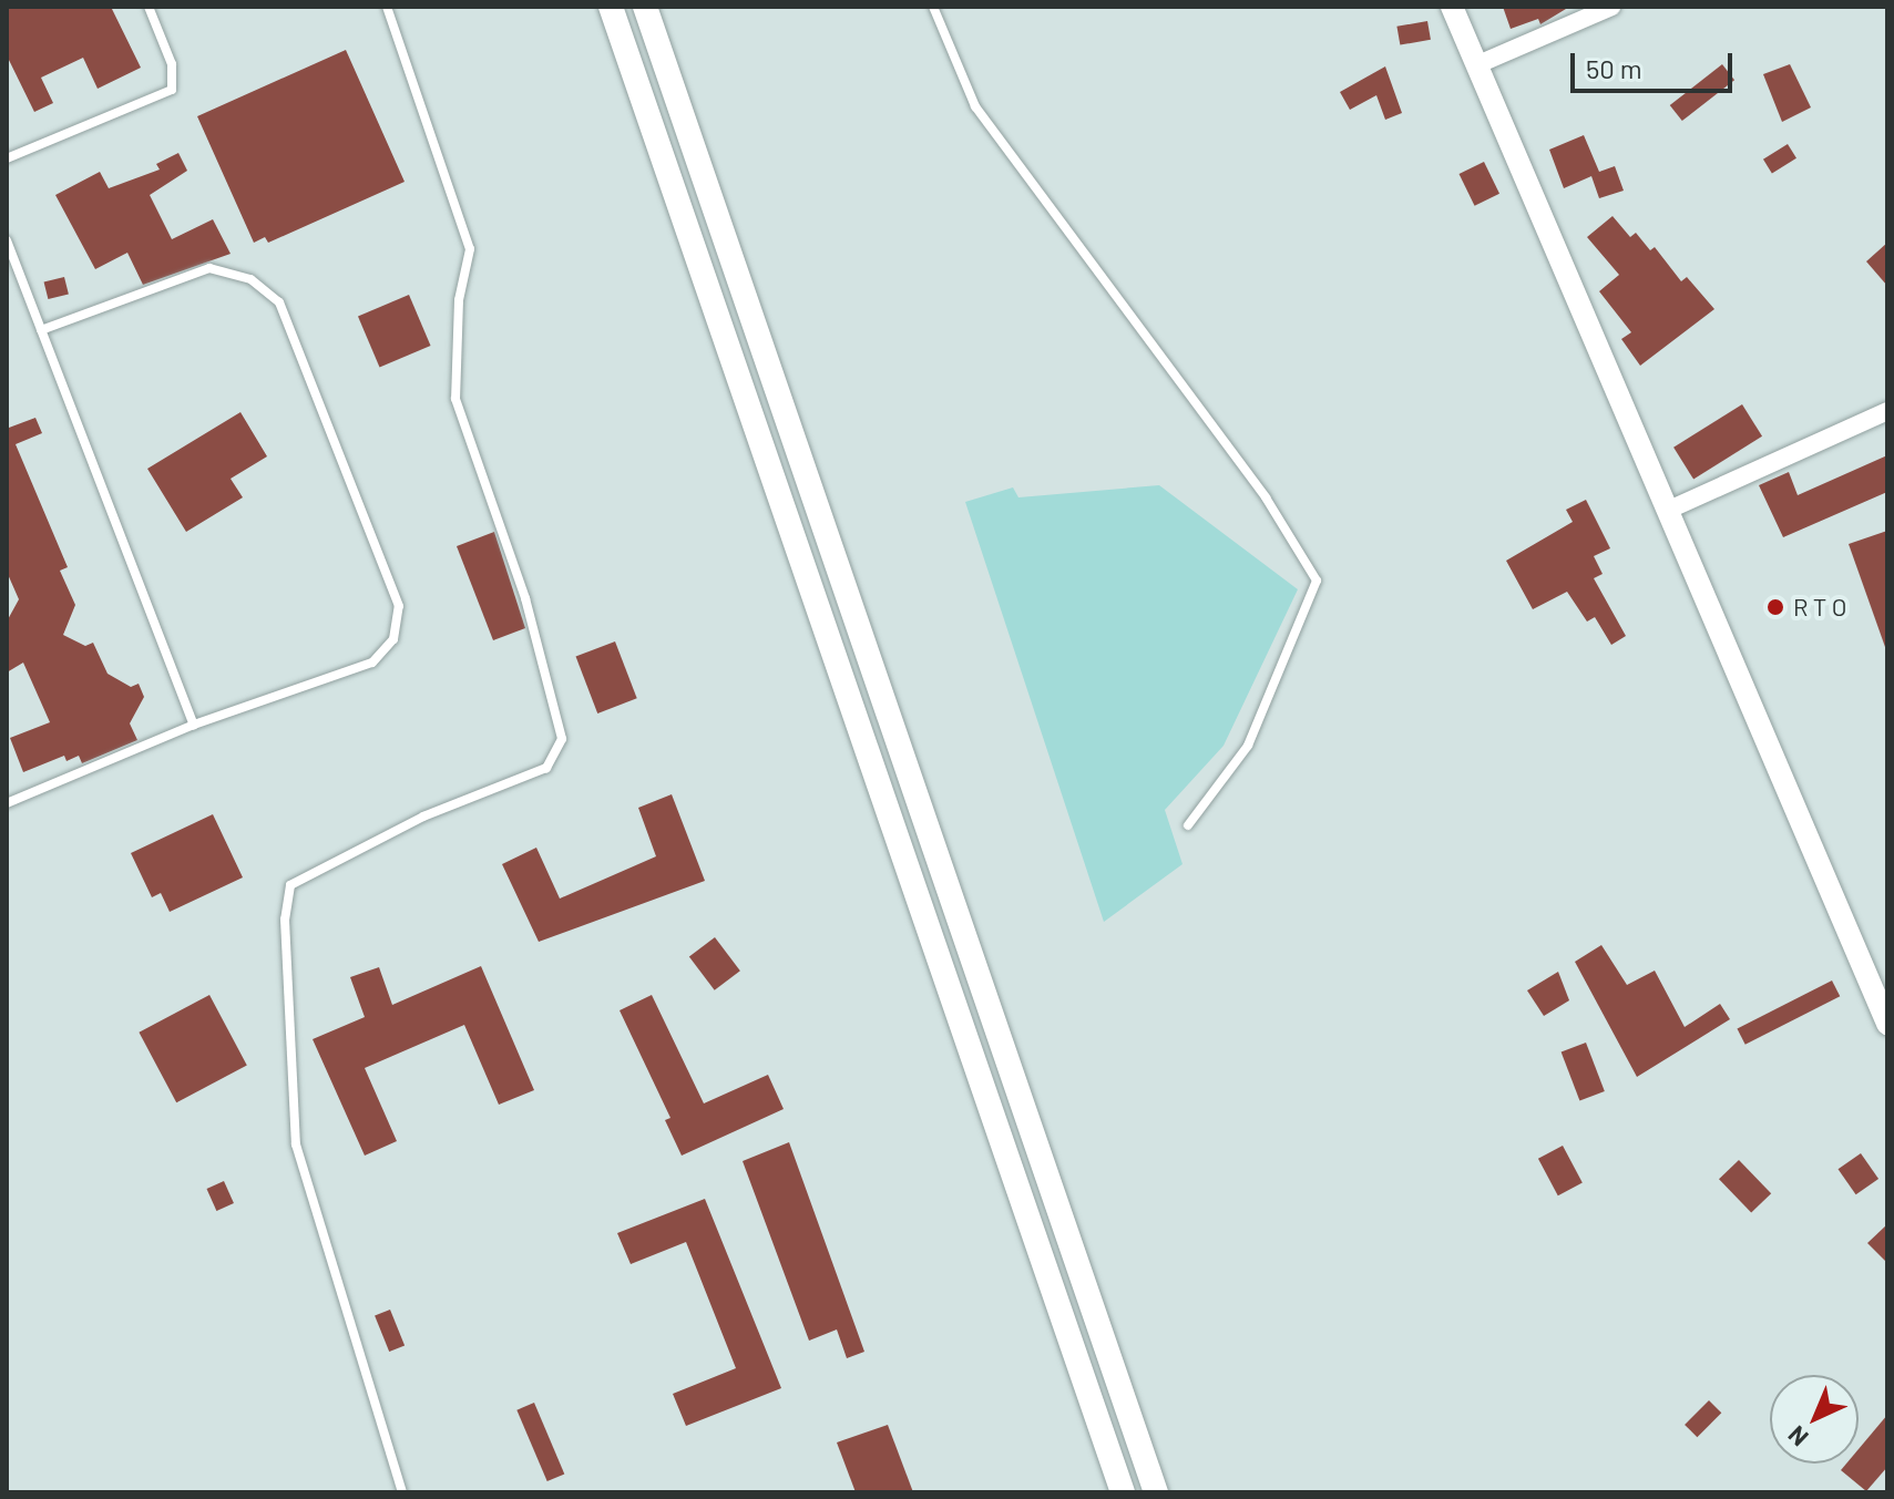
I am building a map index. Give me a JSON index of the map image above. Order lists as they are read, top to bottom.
{
  "places": ["R T O"],
  "scale_bar": "50 m",
  "north": "bottom left"
}
